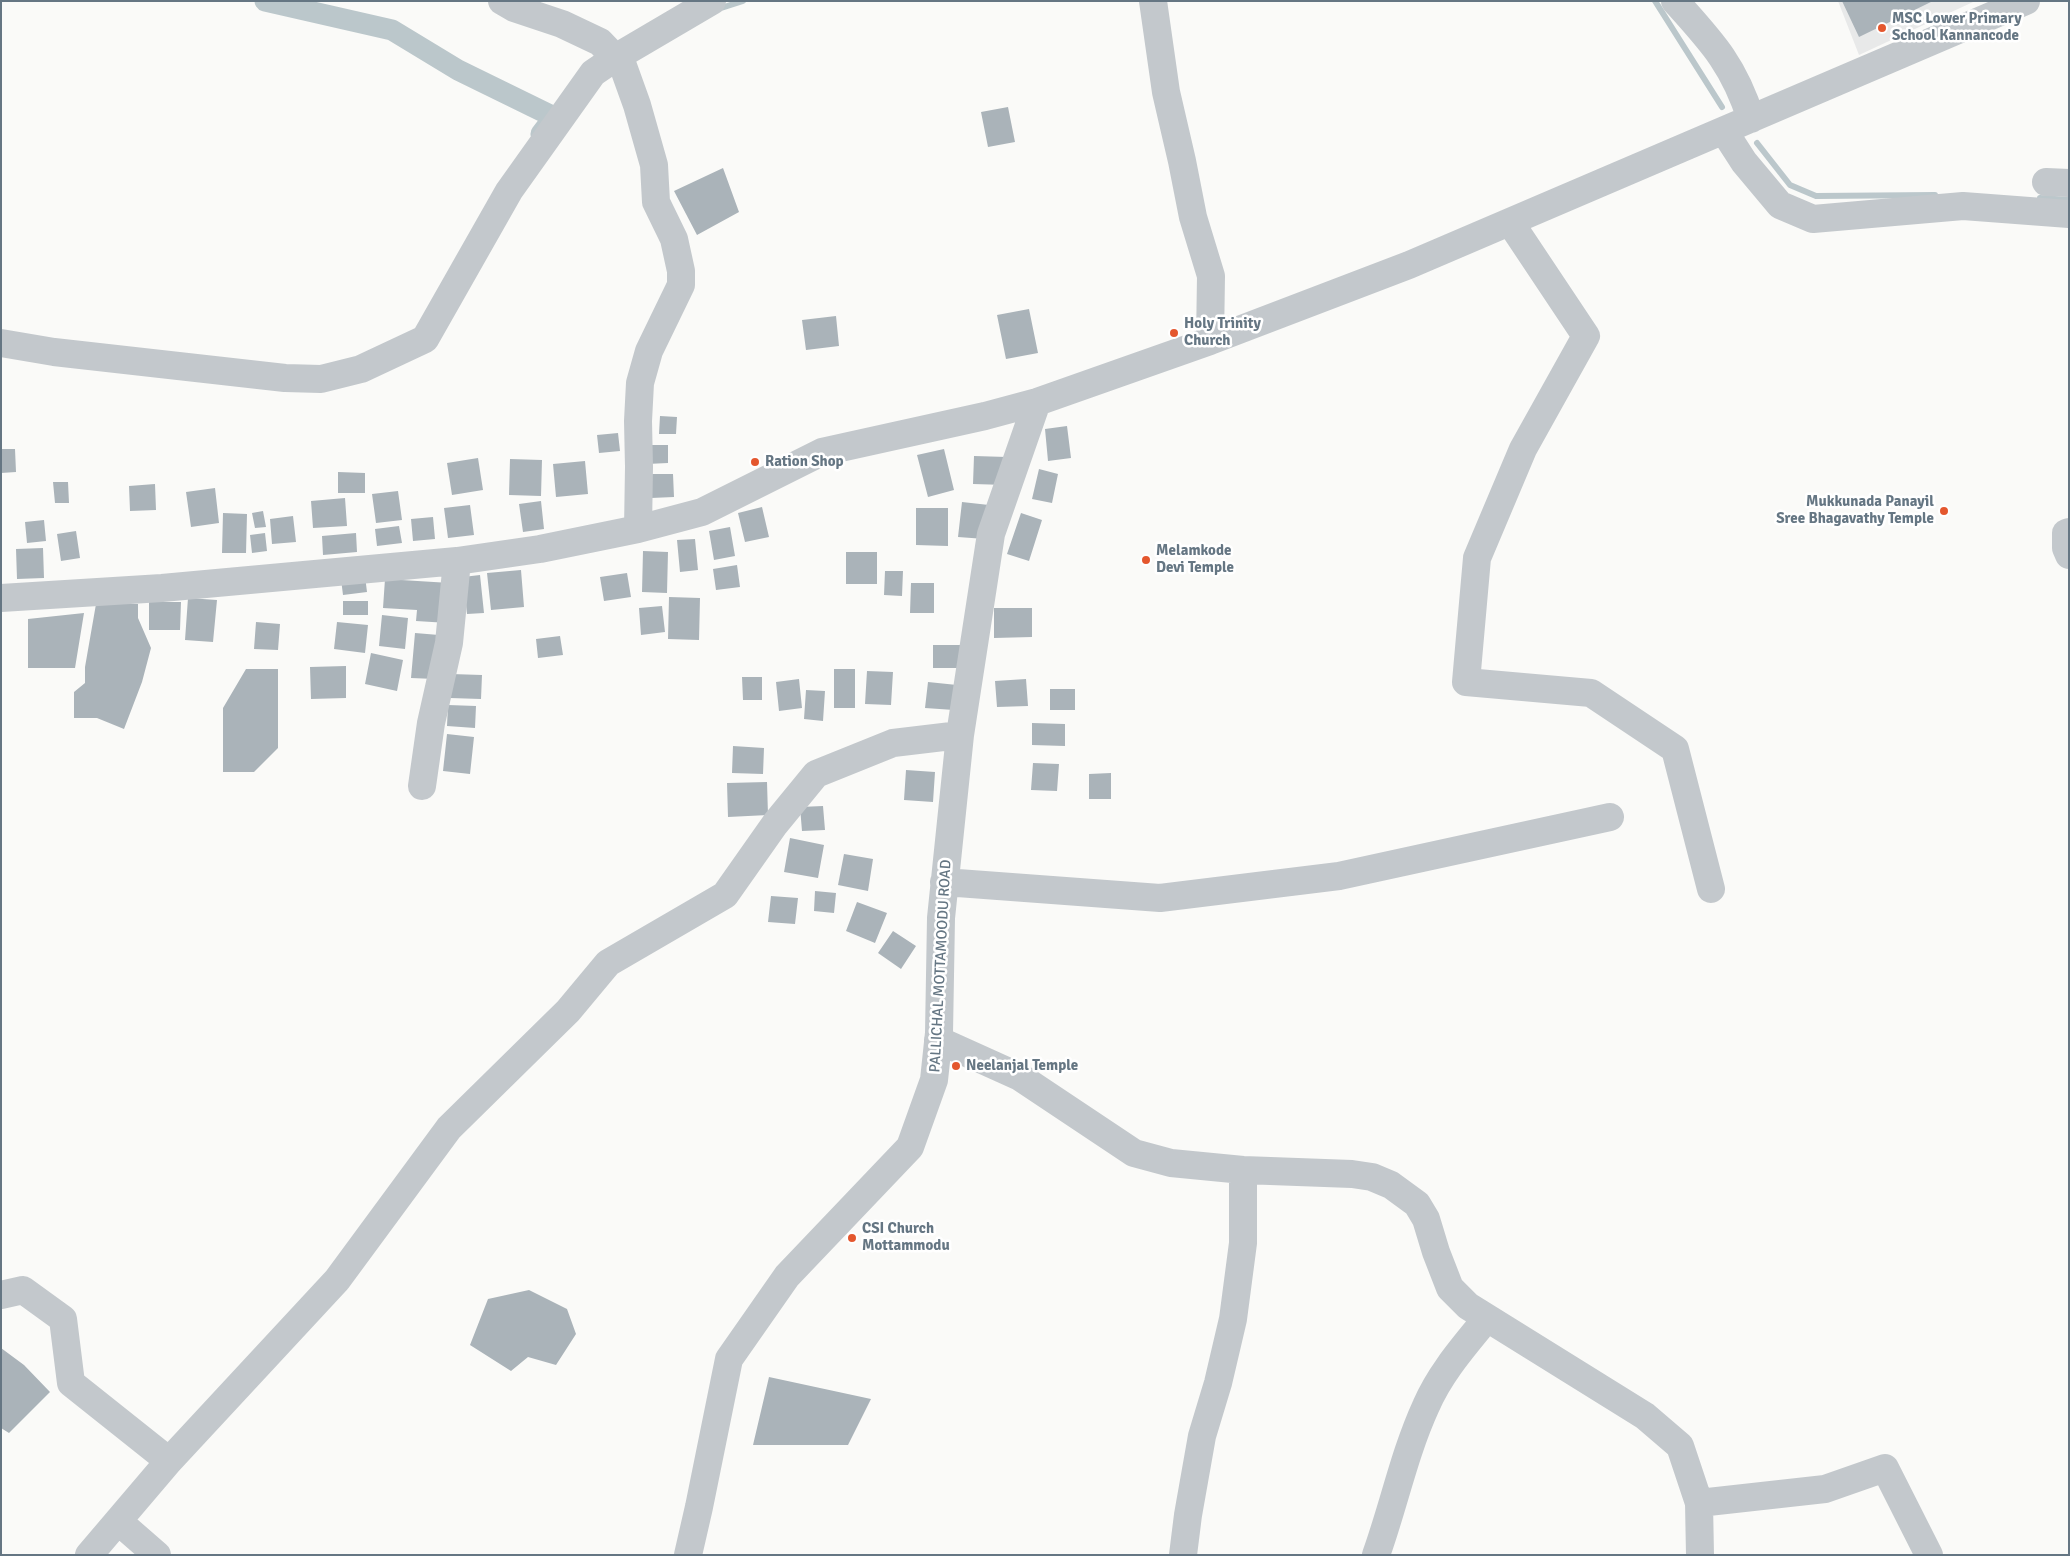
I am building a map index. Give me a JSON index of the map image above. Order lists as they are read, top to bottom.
{
  "streets": {
    "street": ["PALLICHAL MOTTAMOODU ROAD"]
  },
  "places": [
    "MSC Lower Primary School Kannancode",
    "Holy Trinity Church",
    "Ration Shop",
    "Mukkunada Panayil Sree Bhagavathy Temple",
    "Melamkode Devi Temple",
    "Neelanjal Temple",
    "CSI Church Mottammodu"
  ]
}
